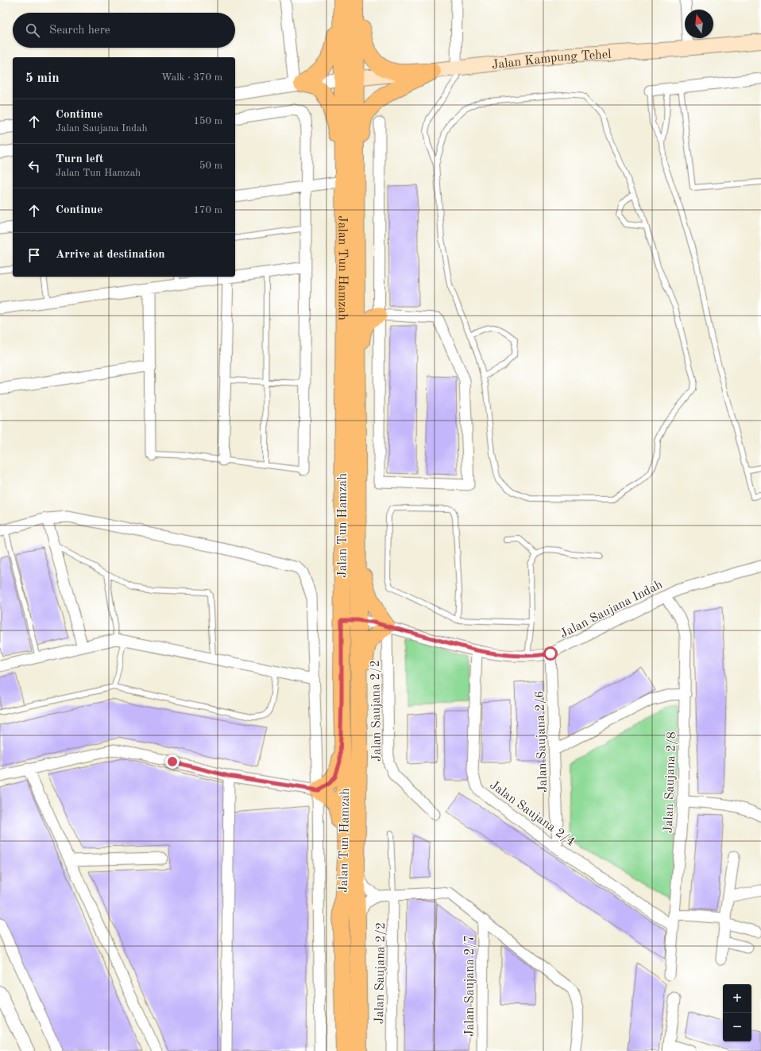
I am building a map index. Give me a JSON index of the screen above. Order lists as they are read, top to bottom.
{
  "streets": {
    "main road": ["Jalan Kampung Tehel", "Jalan Tun Hamzah"],
    "street": [
      "Jalan Saujana Indah",
      "Jalan Saujana 2/2",
      "Jalan Saujana 2/6",
      "Jalan Saujana 2/8",
      "Jalan Saujana 2/4",
      "Jalan Saujana 2/7"
    ]
  },
  "crossings": [
    ["Jalan Kampung Tehel", "Jalan Tun Hamzah"],
    ["Jalan Tun Hamzah", "Jalan Saujana Indah"],
    ["Jalan Saujana Indah", "Jalan Saujana 2/2"],
    ["Jalan Saujana Indah", "Jalan Saujana 2/6"],
    ["Jalan Saujana Indah", "Jalan Saujana 2/8"],
    ["Jalan Saujana Indah", "Jalan Saujana 2/4"],
    ["Jalan Saujana 2/6", "Jalan Saujana 2/4"],
    ["Jalan Saujana 2/8", "Jalan Saujana 2/4"]
  ],
  "north": "top",
  "page": {
    "search": "Search here",
    "heading": ["5 min", "Walk · 370 m"],
    "list": [
      ["Continue", "Jalan Saujana Indah", "150 m"],
      ["Turn left", "Jalan Tun Hamzah", "50 m"],
      ["Continue", "170 m"],
      "Arrive at destination"
    ],
    "map_buttons": ["+", "−"]
  }
}
